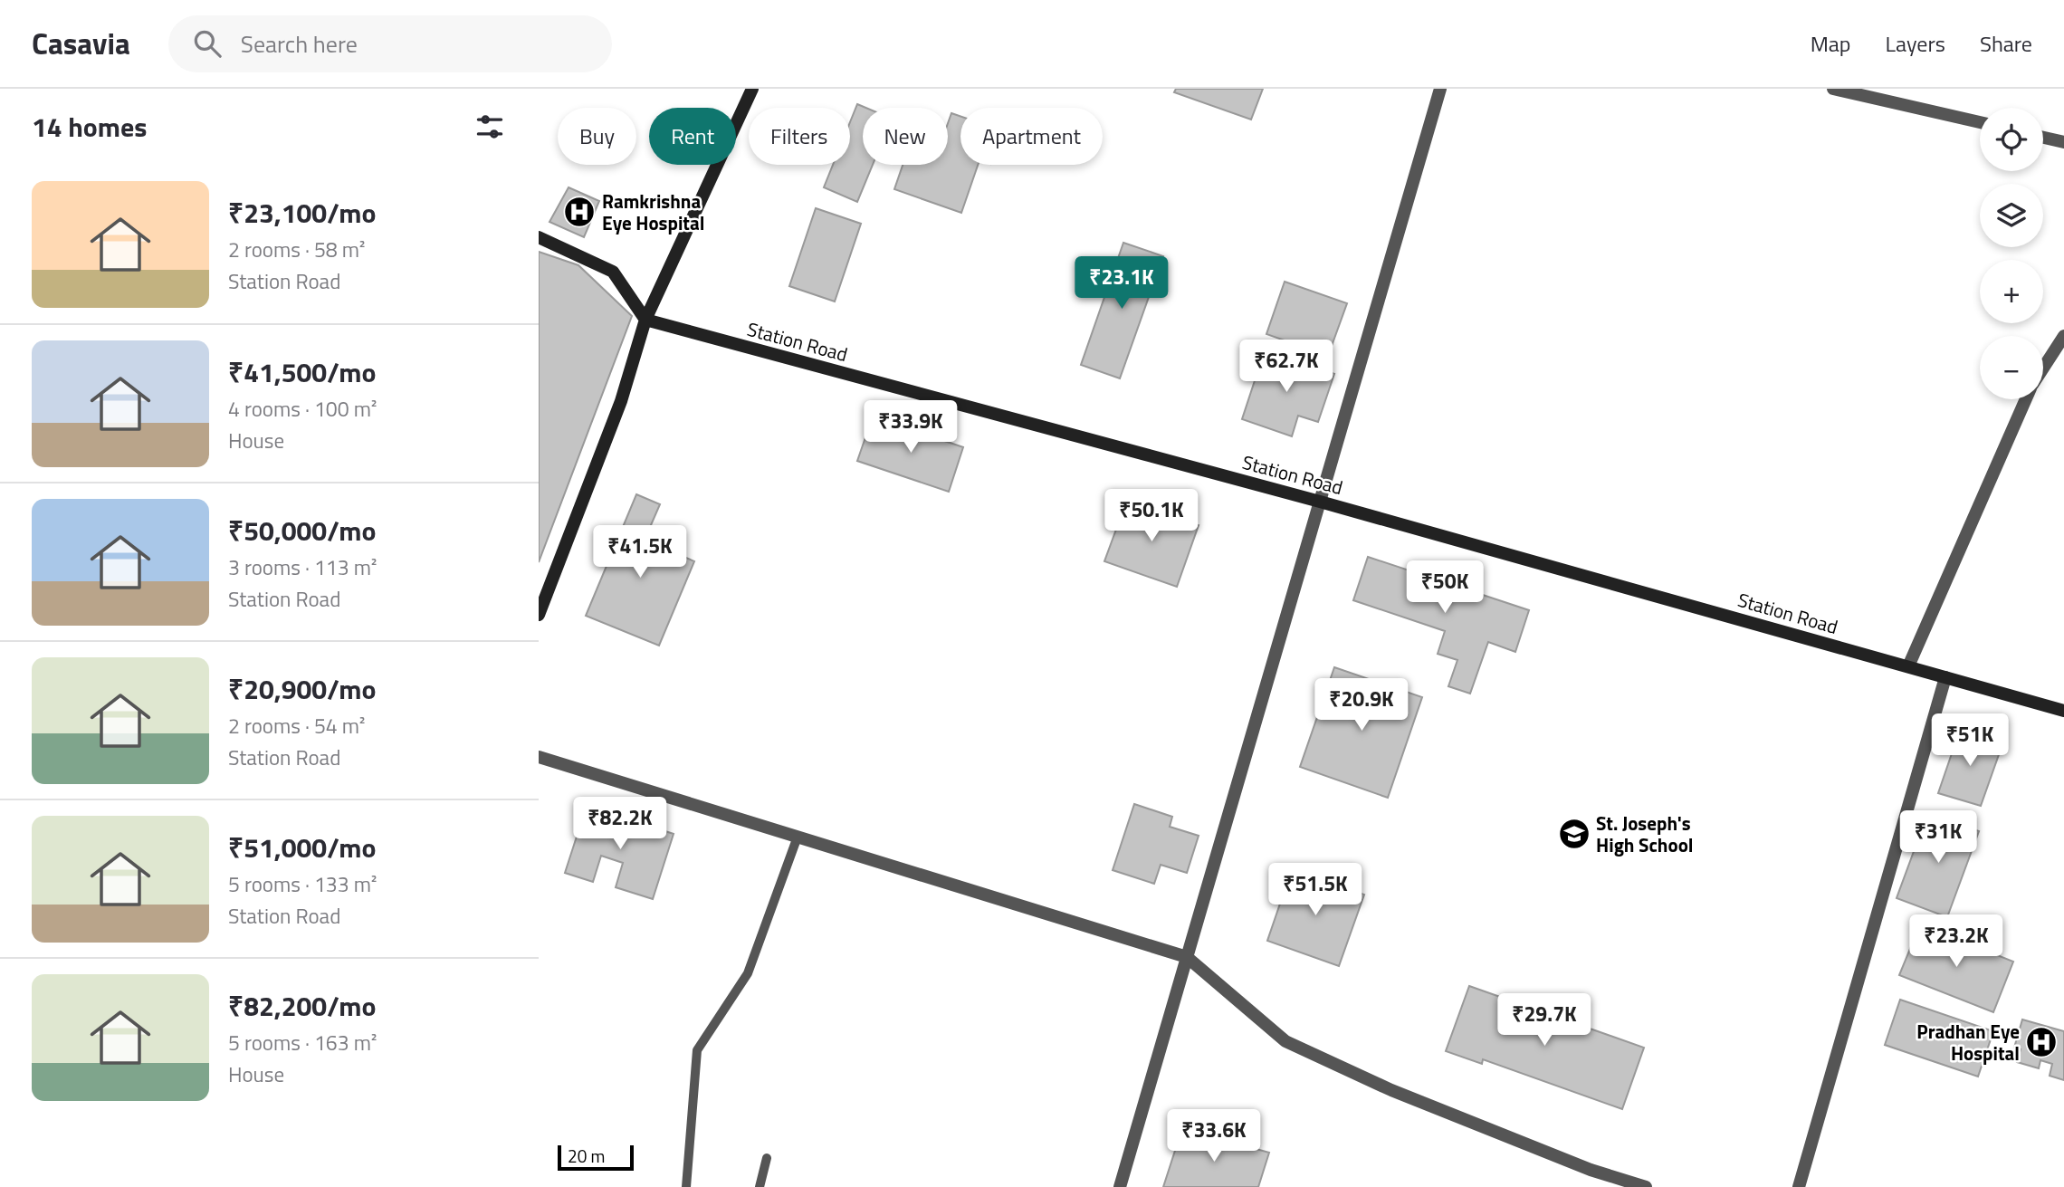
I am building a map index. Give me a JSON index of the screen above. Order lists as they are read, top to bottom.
{
  "streets": {
    "main road": ["Station Road"]
  },
  "places": {
    "hospital": ["Ramkrishna Eye Hospital", "Pradhan Eye Hospital"],
    "school or university": ["St. Joseph's High School"]
  },
  "scale_bar": "20 m",
  "page": {
    "header": "Casavia",
    "search": "Search here",
    "nav": ["Map", "Layers", "Share"],
    "heading": "14 homes",
    "map_buttons": ["+", "−"],
    "chip": [
      "Buy",
      "Rent",
      "Filters",
      "New",
      "Apartment"
    ],
    "list": [
      {
        "name": "₹23,100/mo",
        "note": "2 rooms · 58 m² · Station Road"
      },
      {
        "name": "₹41,500/mo",
        "note": "4 rooms · 100 m² · House"
      },
      {
        "name": "₹50,000/mo",
        "note": "3 rooms · 113 m² · Station Road"
      },
      {
        "name": "₹20,900/mo",
        "note": "2 rooms · 54 m² · Station Road"
      },
      {
        "name": "₹51,000/mo",
        "note": "5 rooms · 133 m² · Station Road"
      },
      {
        "name": "₹82,200/mo",
        "note": "5 rooms · 163 m² · House"
      }
    ],
    "price": [
      "₹23.1K",
      "₹62.7K",
      "₹33.9K",
      "₹50.1K",
      "₹41.5K",
      "₹50K",
      "₹20.9K",
      "₹51K",
      "₹82.2K",
      "₹31K",
      "₹51.5K",
      "₹23.2K",
      "₹29.7K",
      "₹33.6K"
    ],
    "scale": "20 m"
  }
}
